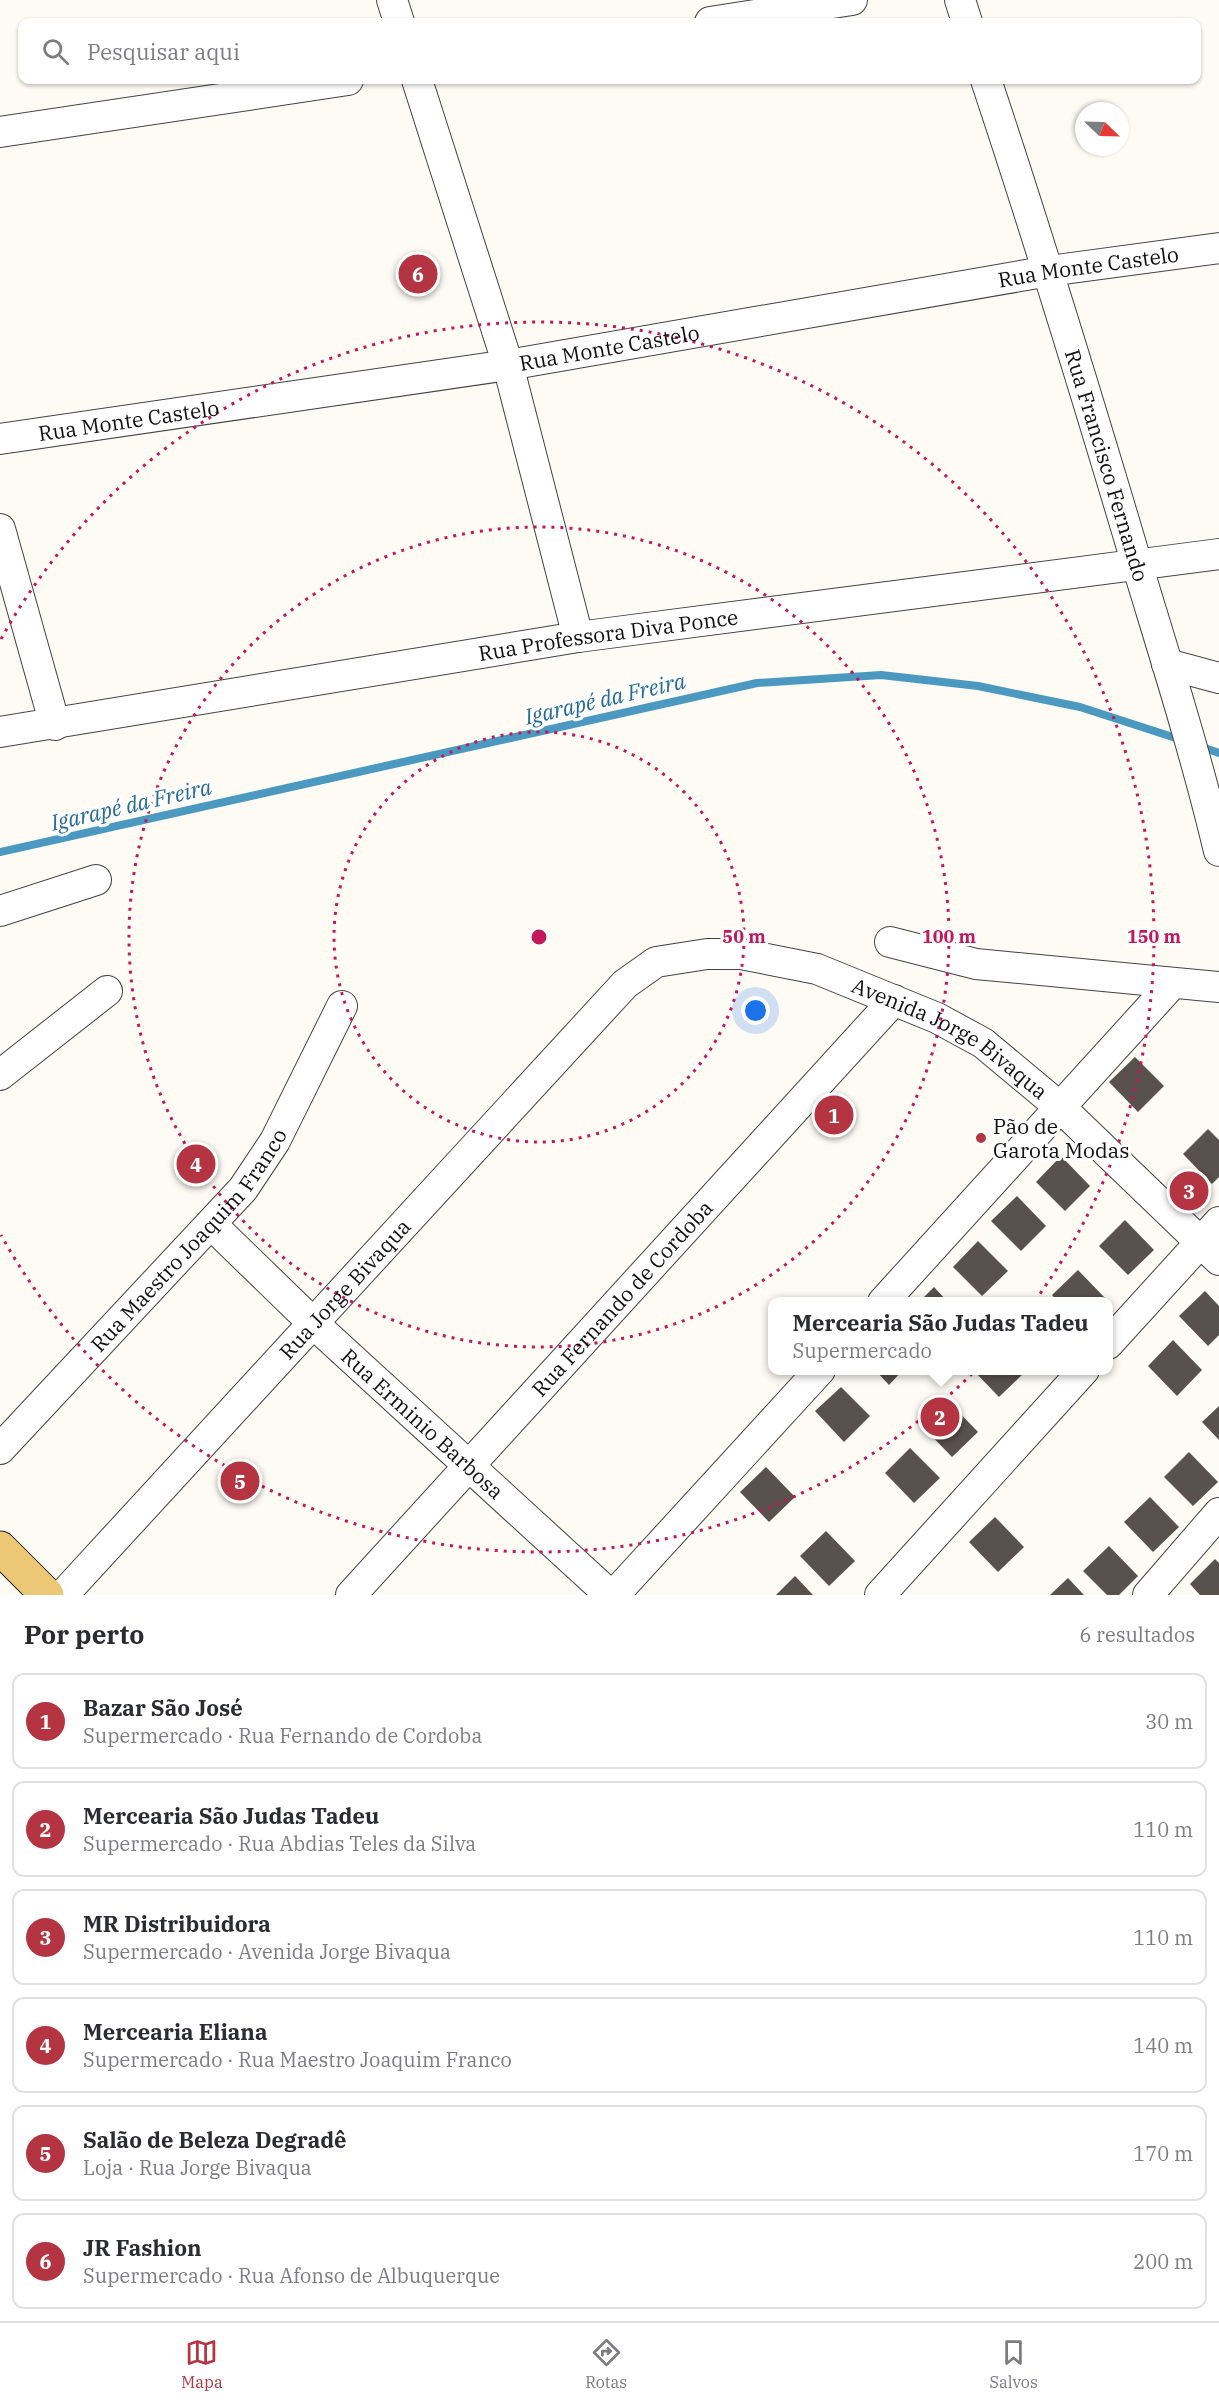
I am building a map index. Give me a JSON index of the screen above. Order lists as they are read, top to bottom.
{
  "streets": {
    "street": [
      "Rua Monte Castelo",
      "Rua Francisco Fernando",
      "Rua Professora Diva Ponce",
      "Avenida Jorge Bivaqua",
      "Rua Maestro Joaquim Franco",
      "Rua Jorge Bivaqua",
      "Rua Fernando de Cordoba",
      "Rua Erminio Barbosa"
    ]
  },
  "crossings": [
    ["Rua Monte Castelo", "Rua Francisco Fernando"],
    ["Rua Francisco Fernando", "Rua Professora Diva Ponce"],
    ["Avenida Jorge Bivaqua", "Rua Jorge Bivaqua"],
    ["Avenida Jorge Bivaqua", "Rua Fernando de Cordoba"],
    ["Rua Maestro Joaquim Franco", "Rua Erminio Barbosa"],
    ["Rua Jorge Bivaqua", "Rua Erminio Barbosa"],
    ["Rua Fernando de Cordoba", "Rua Erminio Barbosa"]
  ],
  "water": ["Igarapé da Freira"],
  "places": ["Pão de Garota Modas"],
  "north": "bottom right",
  "page": {
    "search": "Pesquisar aqui",
    "pins": [
      "6",
      "1",
      "4",
      "3",
      "2",
      "5"
    ],
    "popup": ["Mercearia São Judas Tadeu", "Supermercado"],
    "heading": ["Por perto", "6 resultados"],
    "list": [
      {
        "mark": "1",
        "name": "Bazar São José",
        "note": "Supermercado · Rua Fernando de Cordoba",
        "value": "30 m"
      },
      {
        "mark": "2",
        "name": "Mercearia São Judas Tadeu",
        "note": "Supermercado · Rua Abdias Teles da Silva",
        "value": "110 m"
      },
      {
        "mark": "3",
        "name": "MR Distribuidora",
        "note": "Supermercado · Avenida Jorge Bivaqua",
        "value": "110 m"
      },
      {
        "mark": "4",
        "name": "Mercearia Eliana",
        "note": "Supermercado · Rua Maestro Joaquim Franco",
        "value": "140 m"
      },
      {
        "mark": "5",
        "name": "Salão de Beleza Degradê",
        "note": "Loja · Rua Jorge Bivaqua",
        "value": "170 m"
      },
      {
        "mark": "6",
        "name": "JR Fashion",
        "note": "Supermercado · Rua Afonso de Albuquerque",
        "value": "200 m"
      }
    ],
    "nav": ["Mapa", "Rotas", "Salvos"]
  },
  "rings": ["50 m", "100 m", "150 m"]
}
